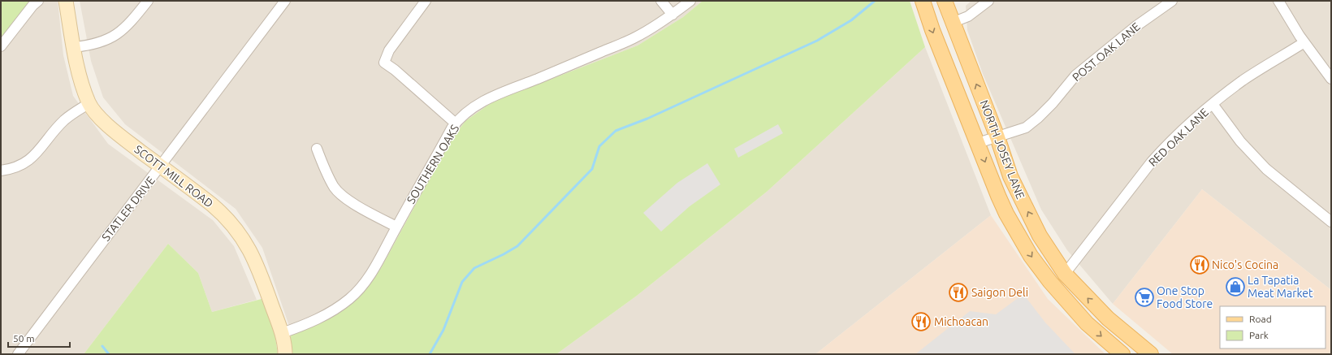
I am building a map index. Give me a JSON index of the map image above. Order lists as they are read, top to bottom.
{
  "streets": {
    "main road": ["NORTH JOSEY LANE"],
    "street": [
      "POST OAK LANE",
      "RED OAK LANE",
      "SOUTHERN OAKS",
      "SCOTT MILL ROAD",
      "STATLER DRIVE"
    ]
  },
  "crossings": [
    ["POST OAK LANE", "NORTH JOSEY LANE"],
    ["RED OAK LANE", "NORTH JOSEY LANE"],
    ["SOUTHERN OAKS", "SCOTT MILL ROAD"],
    ["SCOTT MILL ROAD", "STATLER DRIVE"]
  ],
  "places": {
    "restaurant": ["Nico's Cocina", "Saigon Deli", "Michoacan"],
    "shop": ["La Tapatia Meat Market"],
    "supermarket": ["One Stop Food Store"]
  },
  "legend": ["Road", "Park"],
  "scale_bar": "50 m"
}
